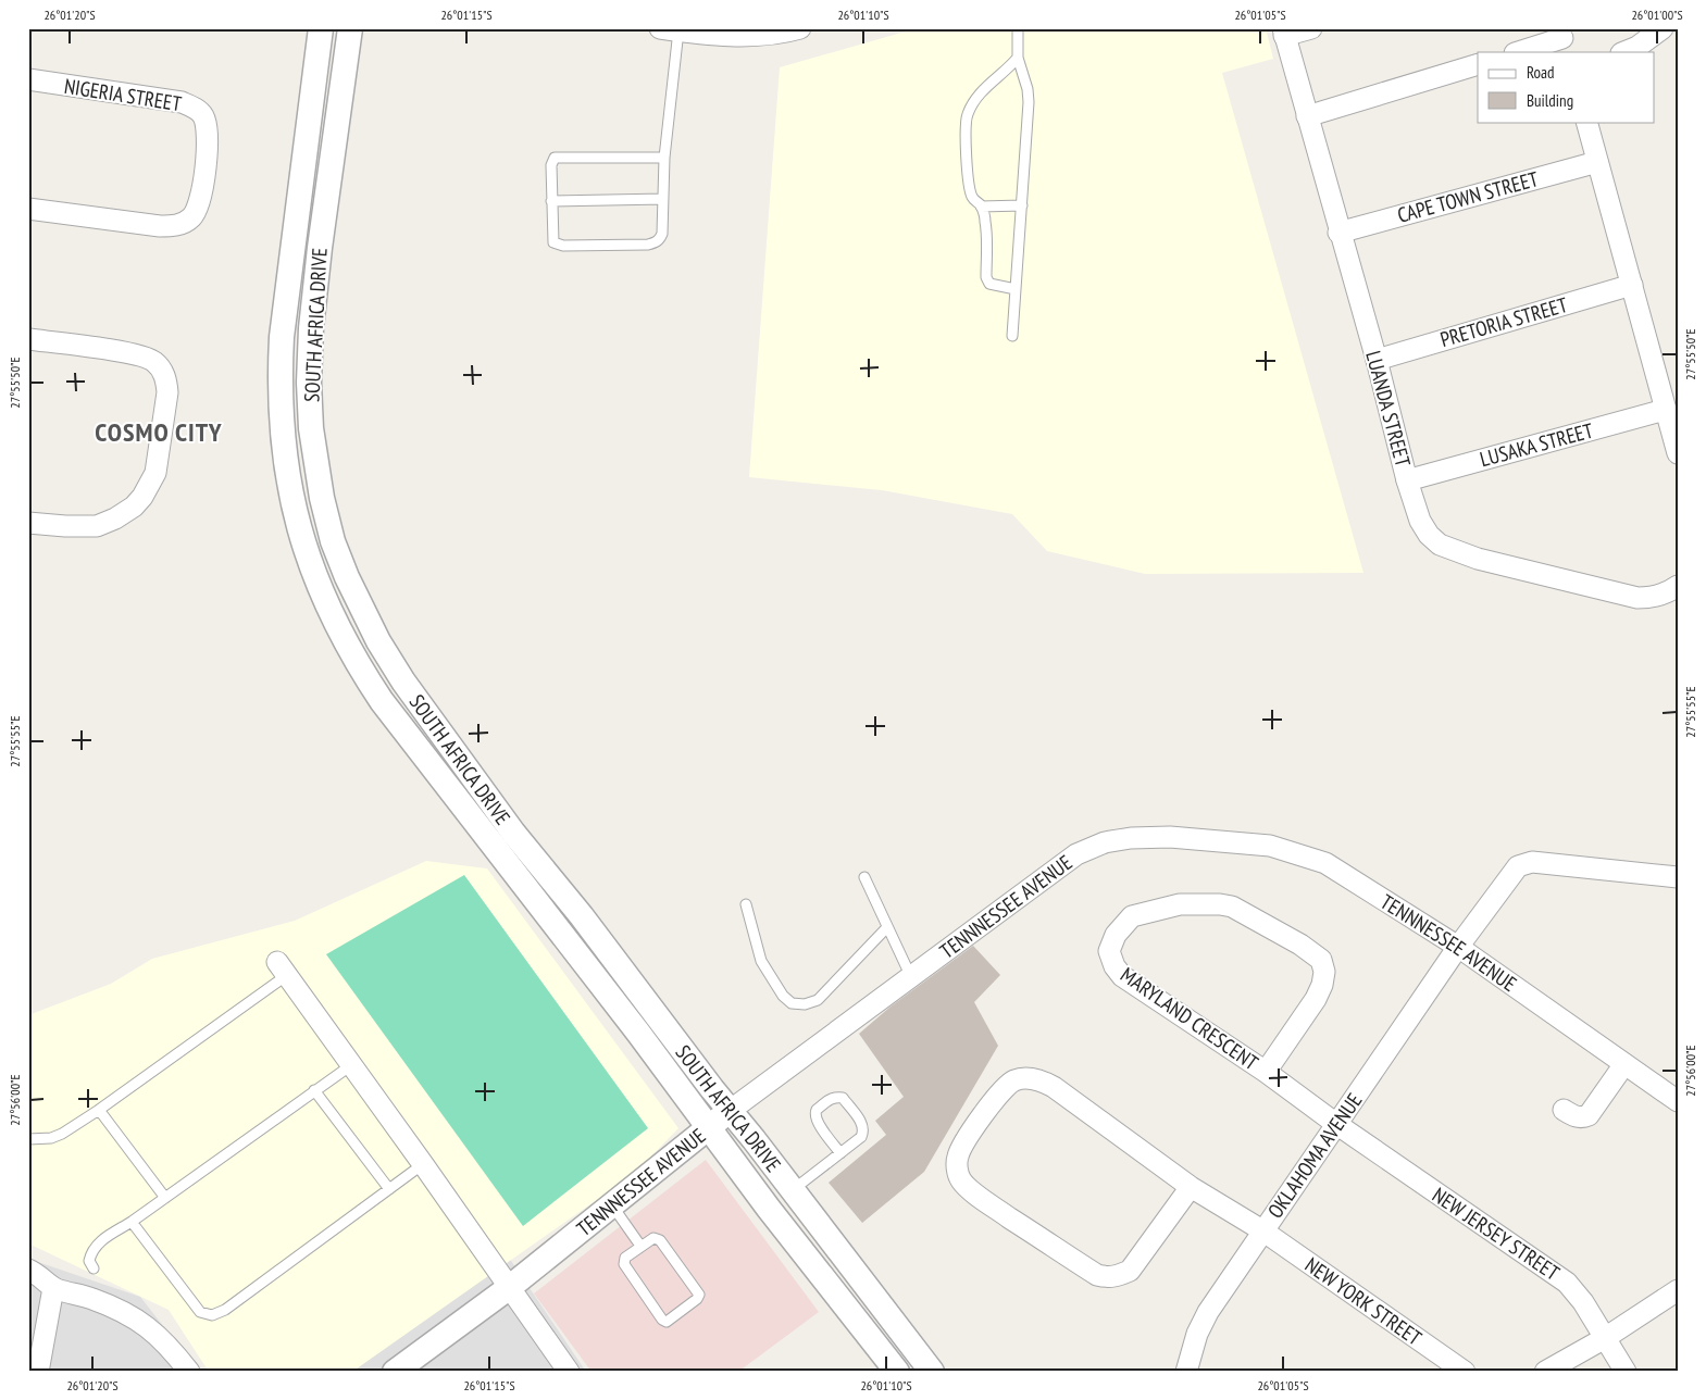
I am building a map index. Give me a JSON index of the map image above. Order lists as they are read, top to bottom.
{
  "streets": {
    "street": [
      "NIGERIA STREET",
      "CAPE TOWN STREET",
      "PRETORIA STREET",
      "SOUTH AFRICA DRIVE",
      "LUANDA STREET",
      "LUSAKA STREET",
      "TENNNESSEE AVENUE",
      "MARYLAND CRESCENT",
      "OKLAHOMA AVENUE",
      "NEW JERSEY STREET",
      "NEW YORK STREET"
    ]
  },
  "crossings": [
    ["CAPE TOWN STREET", "LUANDA STREET"],
    ["PRETORIA STREET", "LUANDA STREET"],
    ["SOUTH AFRICA DRIVE", "TENNNESSEE AVENUE"],
    ["LUANDA STREET", "LUSAKA STREET"],
    ["TENNNESSEE AVENUE", "OKLAHOMA AVENUE"],
    ["MARYLAND CRESCENT", "OKLAHOMA AVENUE"],
    ["MARYLAND CRESCENT", "NEW JERSEY STREET"],
    ["OKLAHOMA AVENUE", "NEW JERSEY STREET"],
    ["OKLAHOMA AVENUE", "NEW YORK STREET"]
  ],
  "districts": ["COSMO CITY"],
  "legend": ["Road", "Building"],
  "coordinates": [
    "26°01'20\"S",
    "26°01'15\"S",
    "26°01'10\"S",
    "26°01'05\"S",
    "26°01'00\"S",
    "27°55'50\"E",
    "27°55'55\"E",
    "27°56'00\"E"
  ]
}
